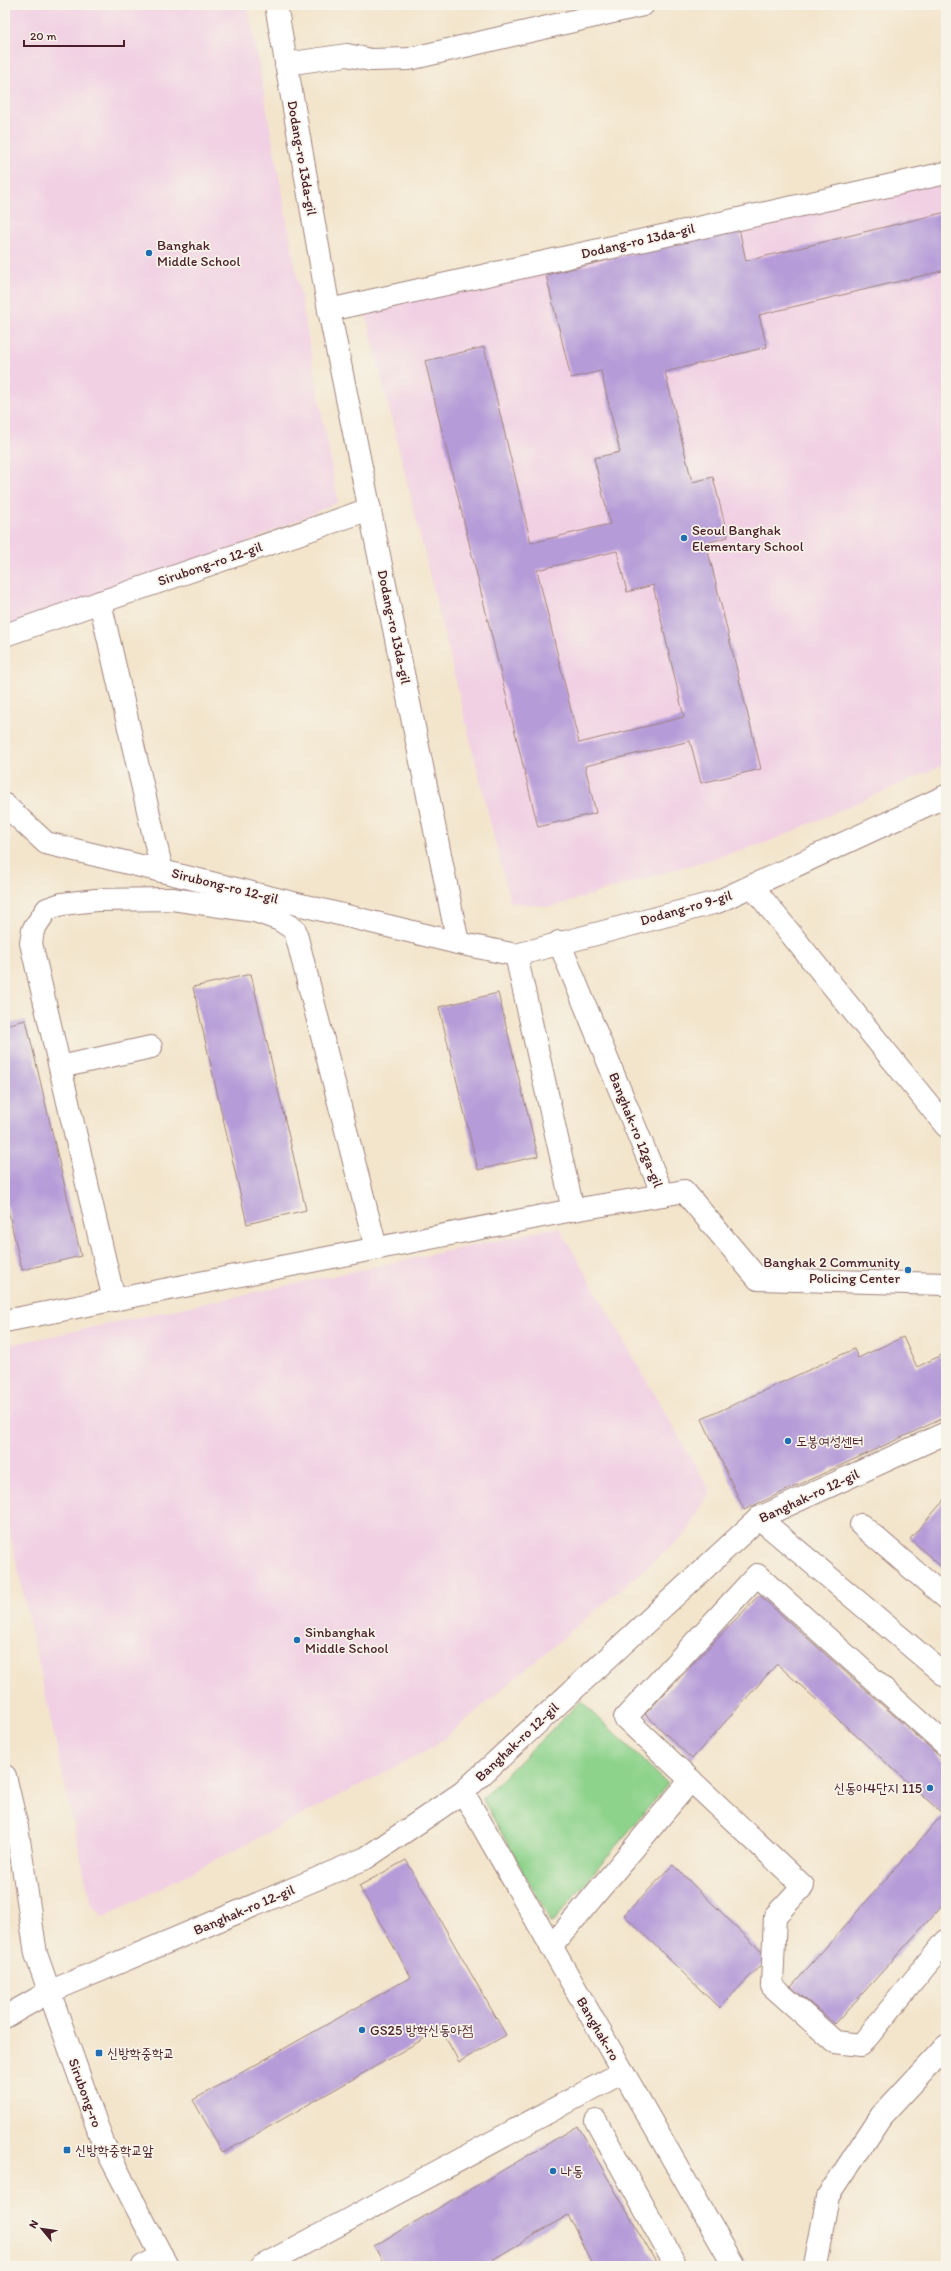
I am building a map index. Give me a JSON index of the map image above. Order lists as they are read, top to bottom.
{
  "streets": {
    "street": [
      "Dodang-ro 13da-gil",
      "Sirubong-ro 12-gil",
      "Dodang-ro 9-gil",
      "Banghak-ro 12ga-gil",
      "Banghak-ro 12-gil",
      "Banghak-ro",
      "Sirubong-ro"
    ]
  },
  "crossings": [
    ["Dodang-ro 13da-gil", "Sirubong-ro 12-gil"],
    ["Dodang-ro 13da-gil", "Dodang-ro 9-gil"],
    ["Sirubong-ro 12-gil", "Dodang-ro 9-gil"],
    ["Dodang-ro 9-gil", "Banghak-ro 12ga-gil"],
    ["Banghak-ro 12-gil", "Banghak-ro"],
    ["Banghak-ro 12-gil", "Sirubong-ro"]
  ],
  "places": {
    "other": [
      "Banghak Middle School",
      "Seoul Banghak Elementary School",
      "Banghak 2 Community Policing Center",
      "도봉여성센터",
      "Sinbanghak Middle School",
      "신동아4단지 115",
      "GS25 방학신동아점",
      "나동"
    ],
    "transit": ["신방학중학교", "신방학중학교앞"]
  },
  "scale_bar": "20 m",
  "north": "top left"
}
